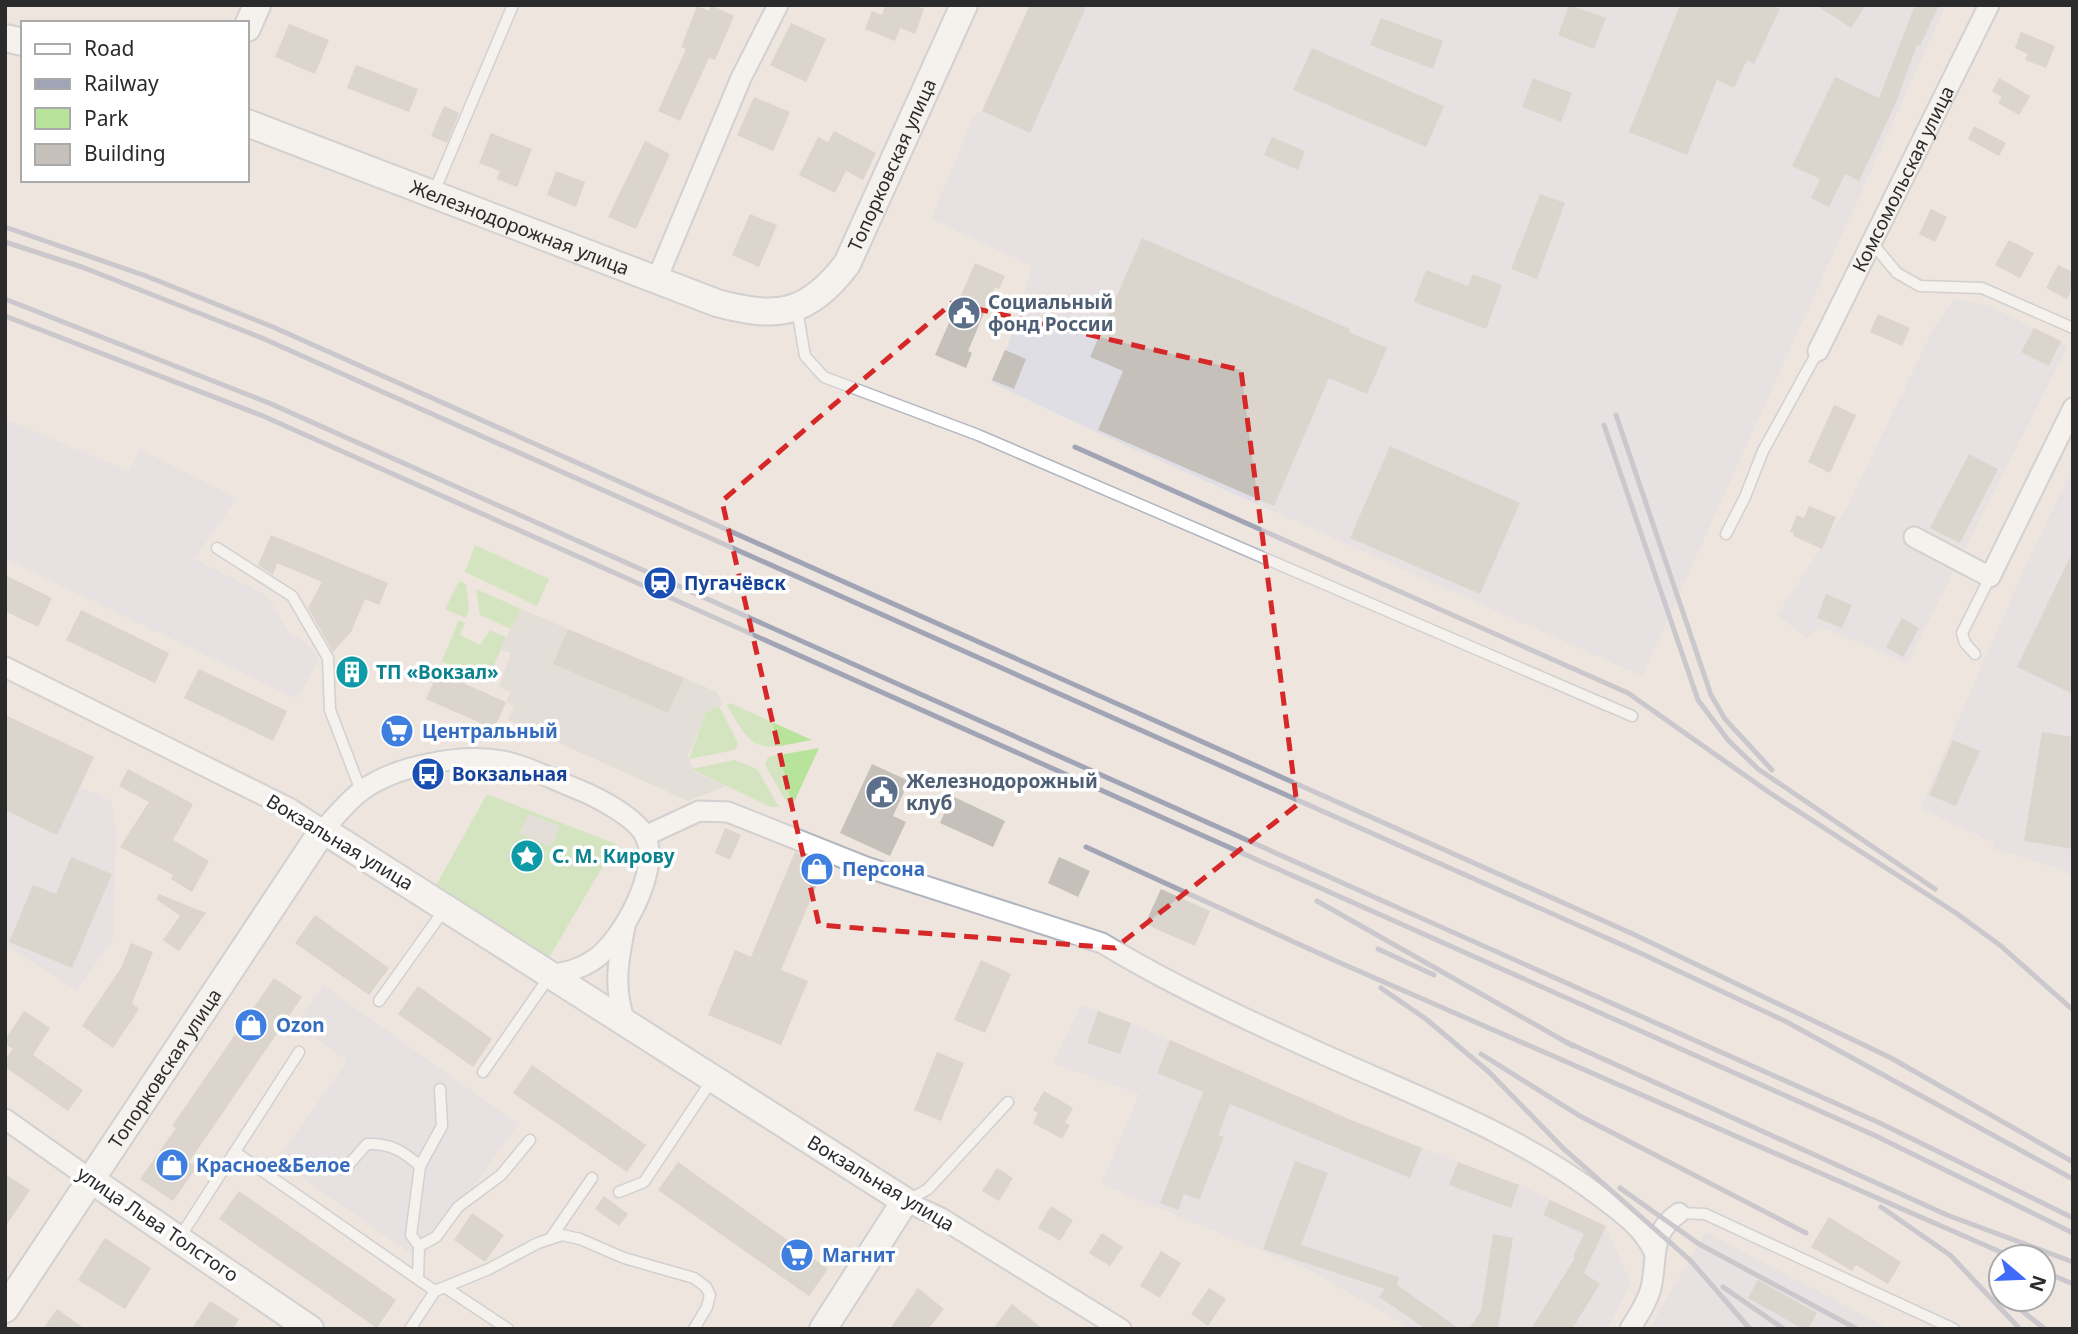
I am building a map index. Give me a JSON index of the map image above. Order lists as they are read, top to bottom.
{
  "streets": {
    "street": [
      "Топорковская улица",
      "Комсомольская улица",
      "Железнодорожная улица",
      "Вокзальная улица",
      "улица Льва Толстого"
    ]
  },
  "crossings": [
    ["Топорковская улица", "Железнодорожная улица"],
    ["Топорковская улица", "Вокзальная улица"],
    ["Топорковская улица", "улица Льва Толстого"]
  ],
  "places": {
    "public building": ["Социальный фонд России", "Железнодорожный клуб"],
    "station": ["Пугачёвск"],
    "building": ["ТП «Вокзал»"],
    "supermarket": ["Центральный", "Магнит"],
    "bus stop": ["Вокзальная"],
    "place": ["С. М. Кирову"],
    "shop": ["Персона", "Ozon", "Красное&Белое"]
  },
  "legend": [
    "Road",
    "Railway",
    "Park",
    "Building"
  ],
  "north": "right"
}
